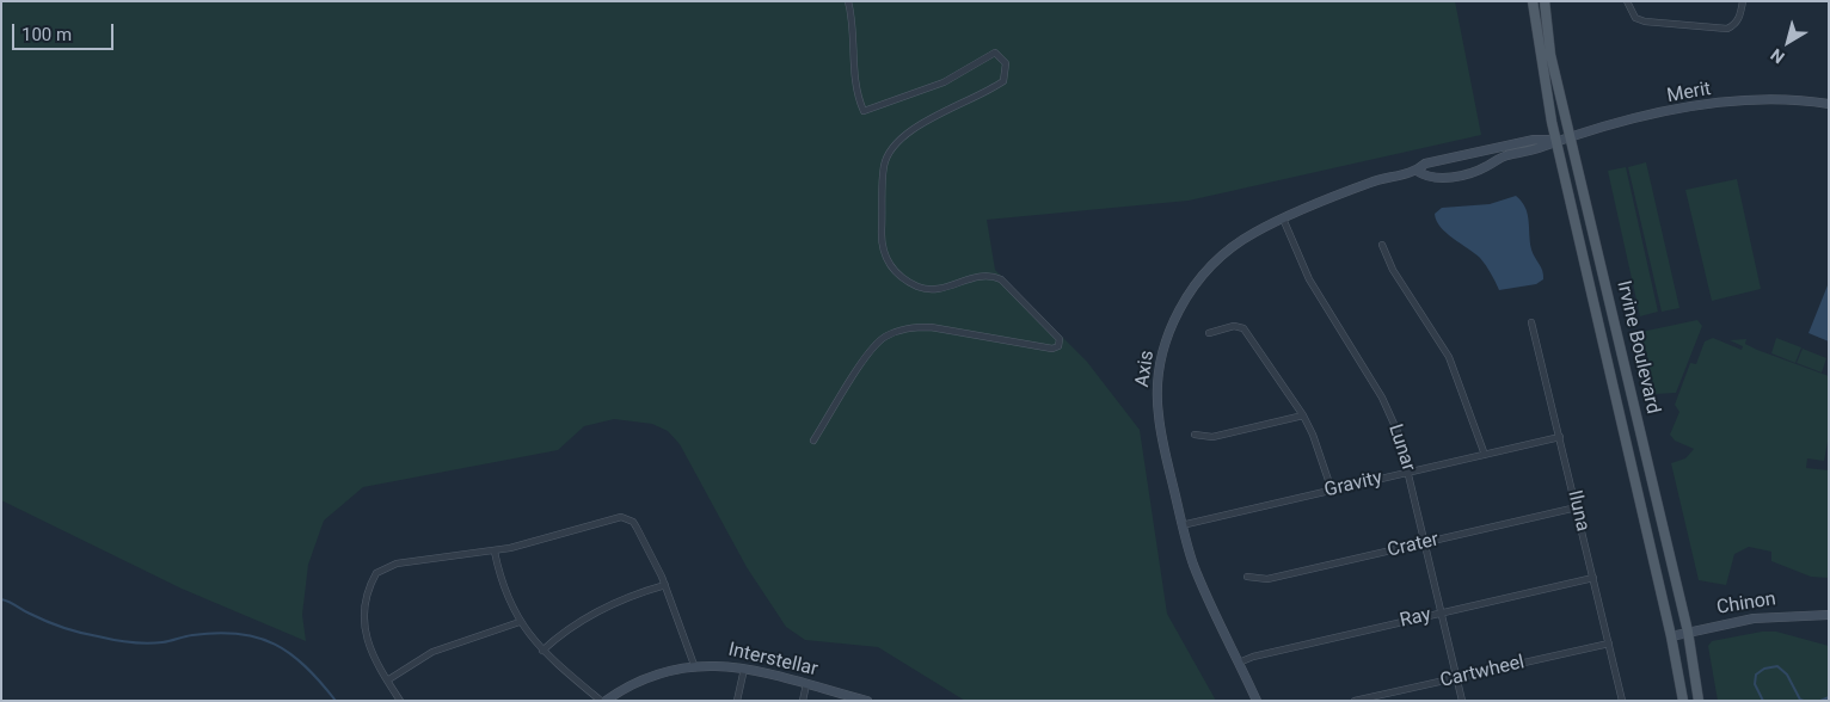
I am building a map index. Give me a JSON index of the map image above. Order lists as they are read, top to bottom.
{
  "streets": {
    "main road": ["Irvine Boulevard"],
    "street": [
      "Merit",
      "Axis",
      "Lunar",
      "Gravity",
      "Iluna",
      "Crater",
      "Chinon",
      "Ray",
      "Interstellar",
      "Cartwheel"
    ]
  },
  "crossings": [
    ["Merit", "Irvine Boulevard"],
    ["Merit", "Axis"],
    ["Irvine Boulevard", "Axis"],
    ["Irvine Boulevard", "Chinon"],
    ["Axis", "Lunar"],
    ["Axis", "Gravity"],
    ["Axis", "Ray"],
    ["Lunar", "Gravity"],
    ["Lunar", "Crater"],
    ["Lunar", "Ray"],
    ["Lunar", "Cartwheel"],
    ["Gravity", "Iluna"],
    ["Iluna", "Crater"],
    ["Iluna", "Ray"],
    ["Iluna", "Cartwheel"]
  ],
  "scale_bar": "100 m",
  "north": "bottom left"
}
